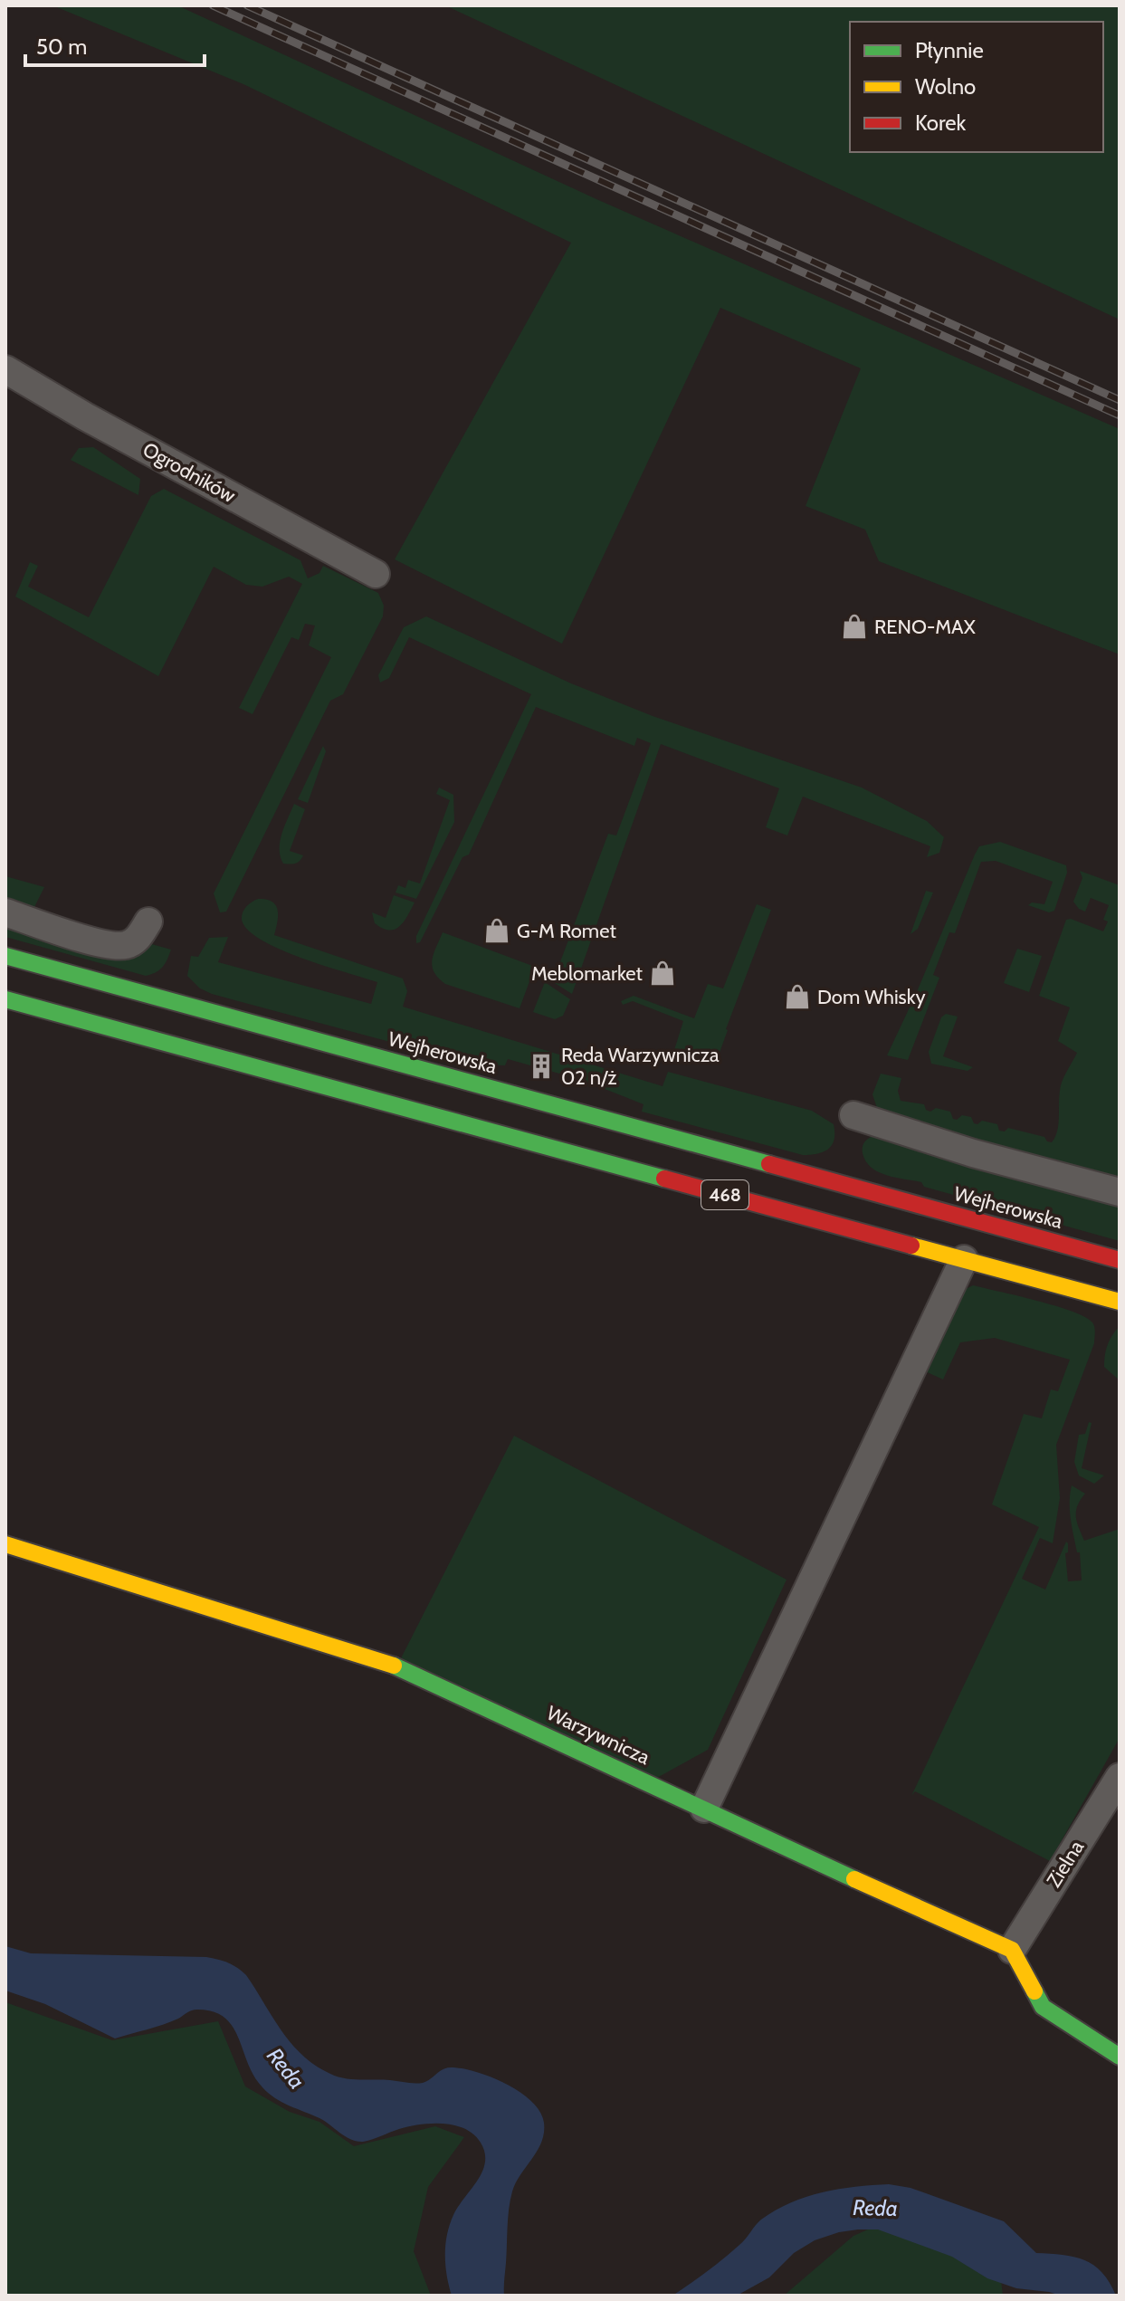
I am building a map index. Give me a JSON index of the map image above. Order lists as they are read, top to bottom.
{
  "streets": {
    "main road": ["Wejherowska", "468", "Warzywnicza"],
    "street": ["Ogrodników", "Zielna"]
  },
  "crossings": [
    ["Warzywnicza", "Zielna"]
  ],
  "water": ["Reda"],
  "places": {
    "shop": [
      "RENO-MAX",
      "G-M Romet",
      "Meblomarket",
      "Dom Whisky"
    ],
    "building": ["Reda Warzywnicza 02 n/ż"]
  },
  "legend": ["Płynnie", "Wolno", "Korek"],
  "scale_bar": "50 m"
}
